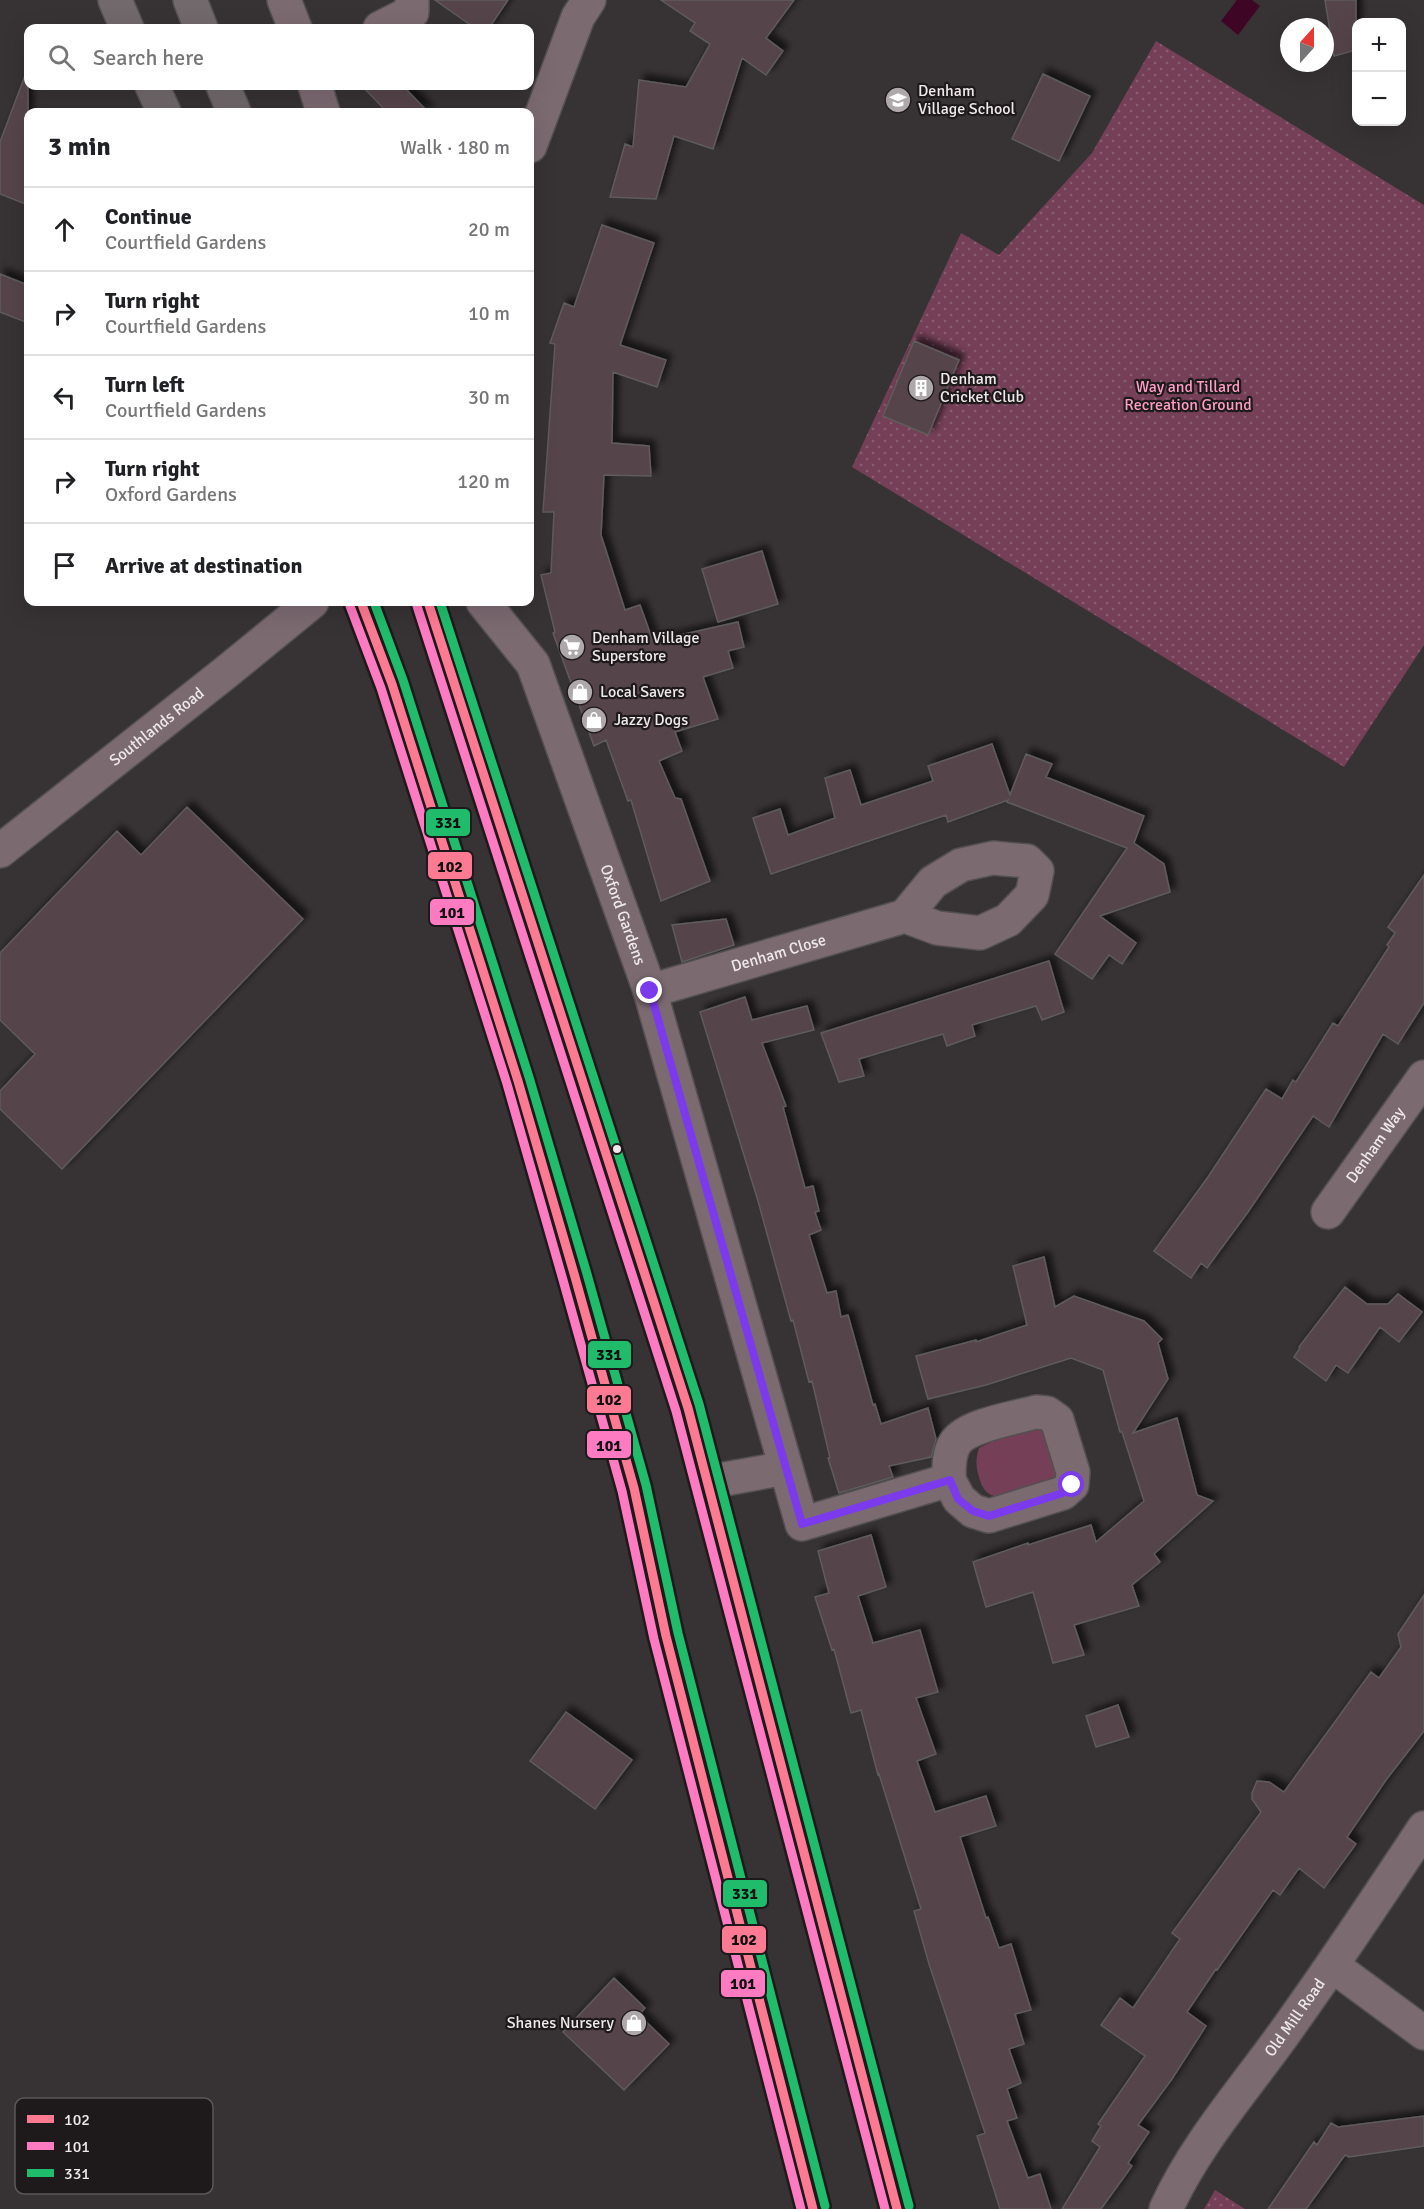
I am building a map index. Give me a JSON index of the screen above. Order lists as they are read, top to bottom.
{
  "streets": {
    "street": [
      "Southlands Road",
      "Oxford Gardens",
      "Denham Close",
      "Denham Way",
      "Old Mill Road"
    ]
  },
  "crossings": [
    ["Oxford Gardens", "Denham Close"]
  ],
  "parks": ["Way and Tillard Recreation Ground"],
  "places": {
    "school or university": ["Denham Village School"],
    "building": ["Denham Cricket Club"],
    "supermarket": ["Denham Village Superstore"],
    "shop": ["Local Savers", "Jazzy Dogs", "Shanes Nursery"]
  },
  "lines": ["transit line 102", "transit line 101", "transit line 331"],
  "legend": ["102", "101", "331"],
  "north": "top",
  "page": {
    "map_buttons": ["+", "−"],
    "search": "Search here",
    "heading": ["3 min", "Walk · 180 m"],
    "list": [
      ["Continue", "Courtfield Gardens", "20 m"],
      ["Turn right", "Courtfield Gardens", "10 m"],
      ["Turn left", "Courtfield Gardens", "30 m"],
      ["Turn right", "Oxford Gardens", "120 m"],
      "Arrive at destination"
    ]
  }
}
